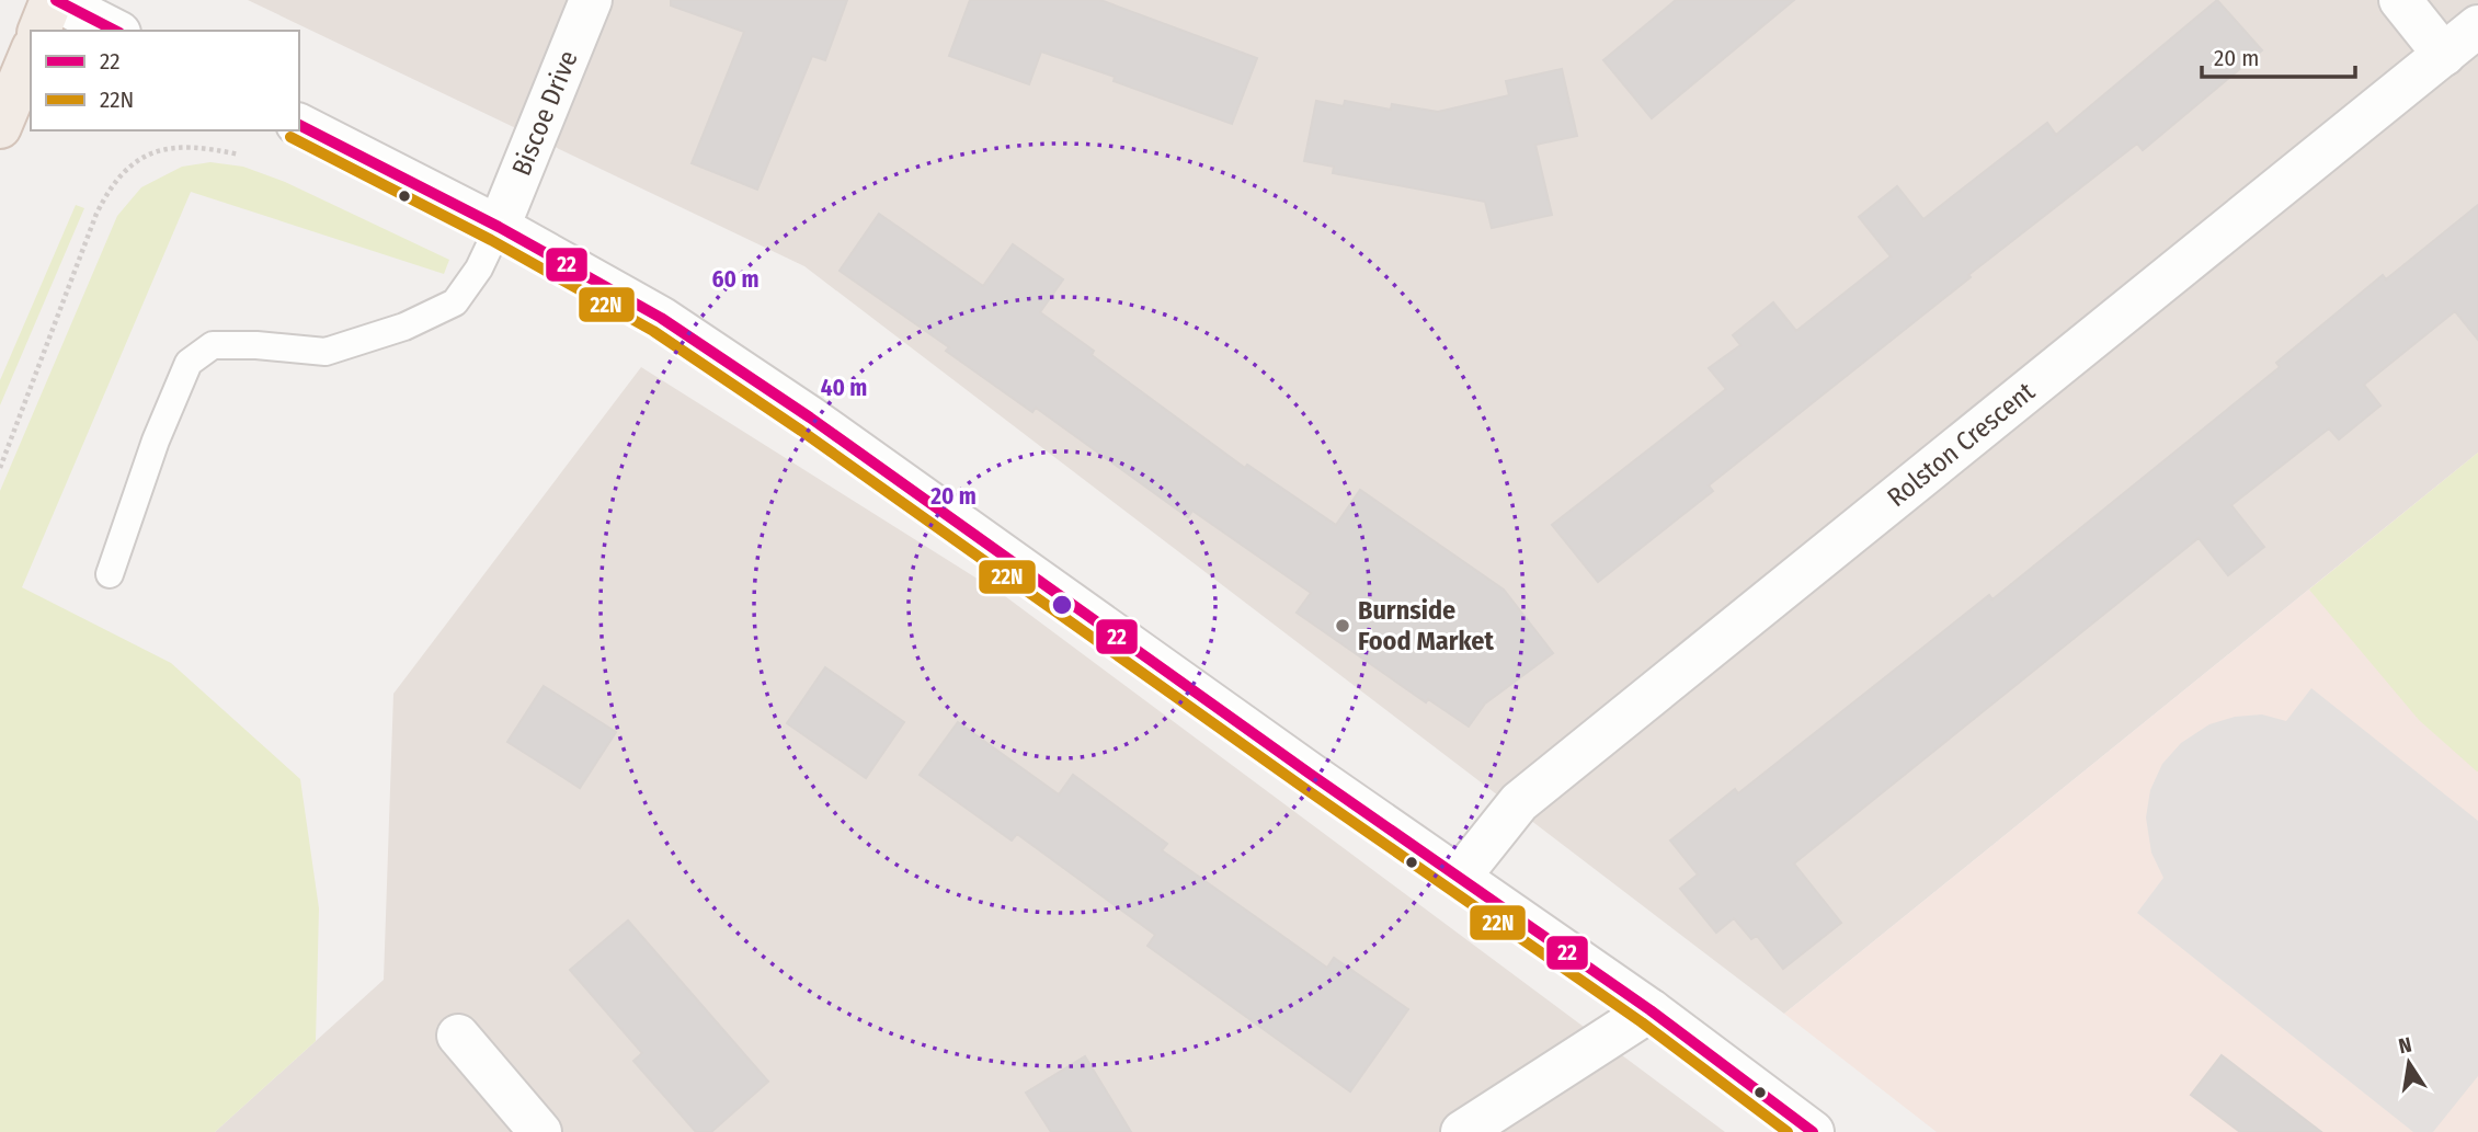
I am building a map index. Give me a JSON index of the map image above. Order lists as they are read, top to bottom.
{
  "streets": {
    "street": ["Biscoe Drive", "Rolston Crescent"]
  },
  "places": ["Burnside Food Market"],
  "lines": ["transit line 22", "transit line 22N"],
  "legend": ["22", "22N"],
  "scale_bar": "20 m",
  "north": "top",
  "rings": ["60 m", "40 m", "20 m"]
}
